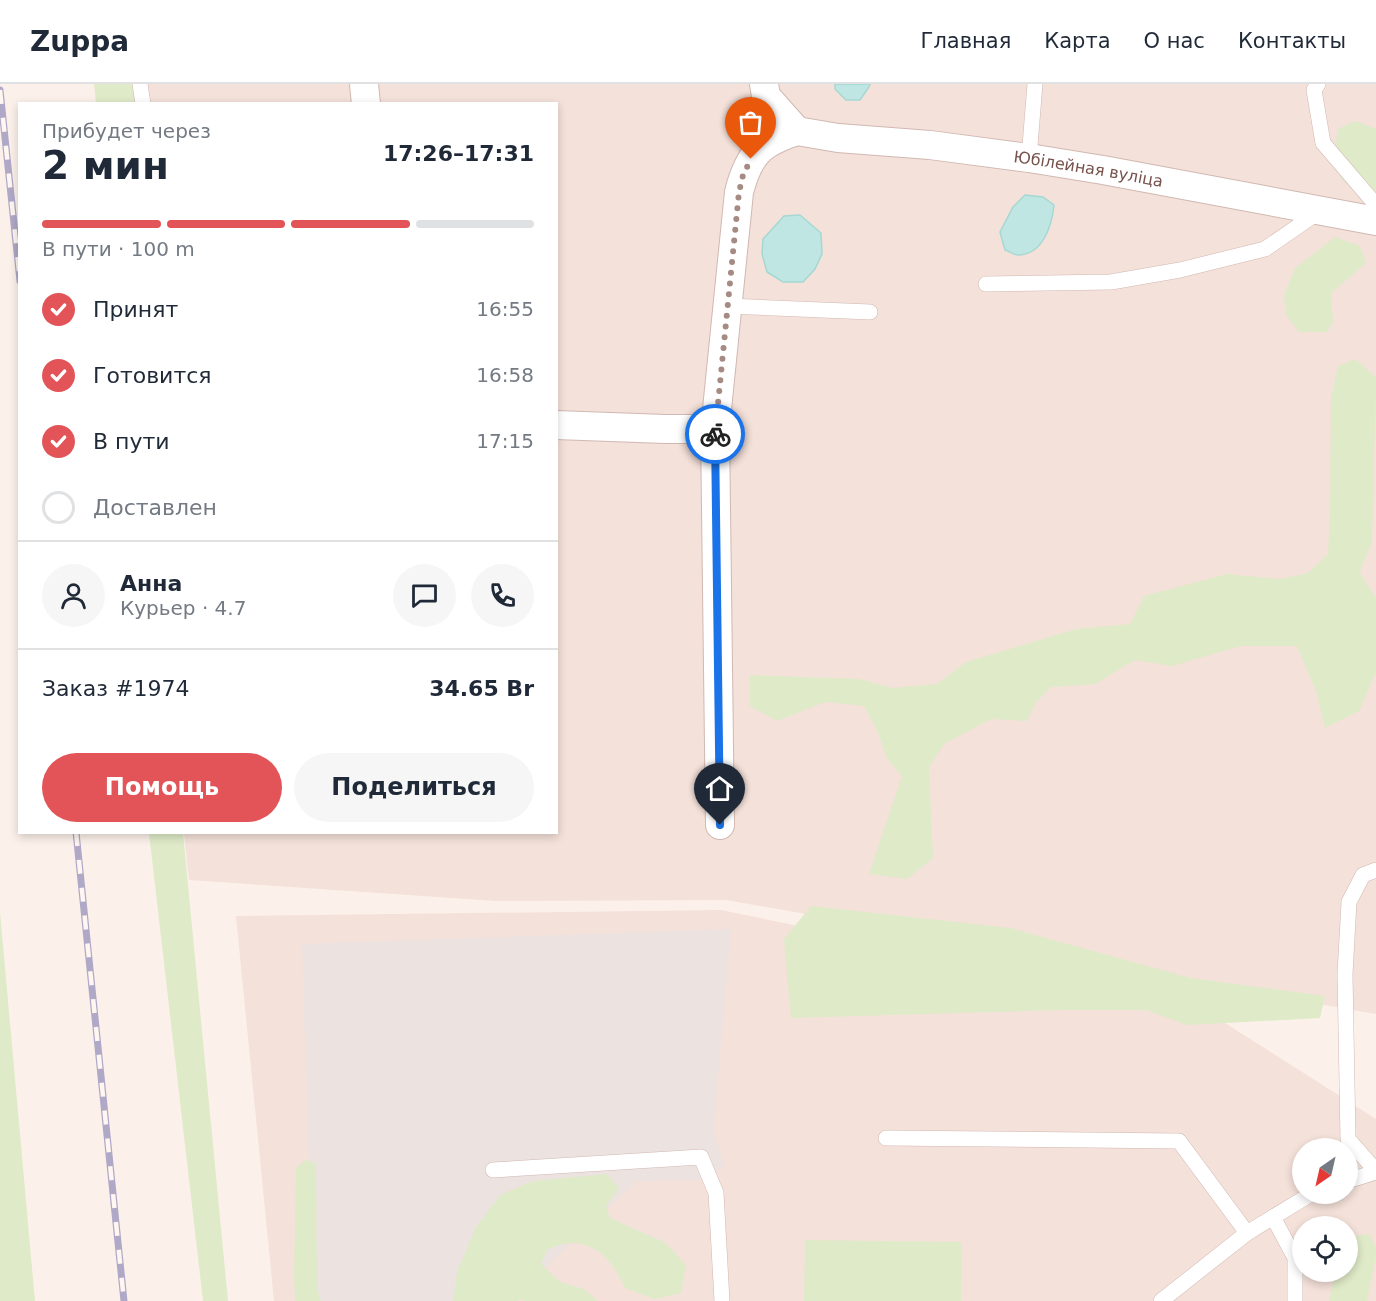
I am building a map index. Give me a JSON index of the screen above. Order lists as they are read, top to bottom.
{
  "streets": {
    "street": ["Юбілейная вуліца"]
  },
  "north": "bottom left",
  "page": {
    "header": "Zuppa",
    "nav": [
      "Главная",
      "Карта",
      "О нас",
      "Контакты"
    ],
    "heading": ["2 мин", "Прибудет через", "17:26–17:31"],
    "panel": [
      "Анна",
      "Курьер · 4.7",
      "Заказ #1974",
      "34.65 Br"
    ],
    "bar": "В пути · 100 m",
    "list": [
      ["Принят", "16:55"],
      ["Готовится", "16:58"],
      ["В пути", "17:15"],
      "Доставлен"
    ],
    "buttons": ["Помощь", "Поделиться"]
  }
}
